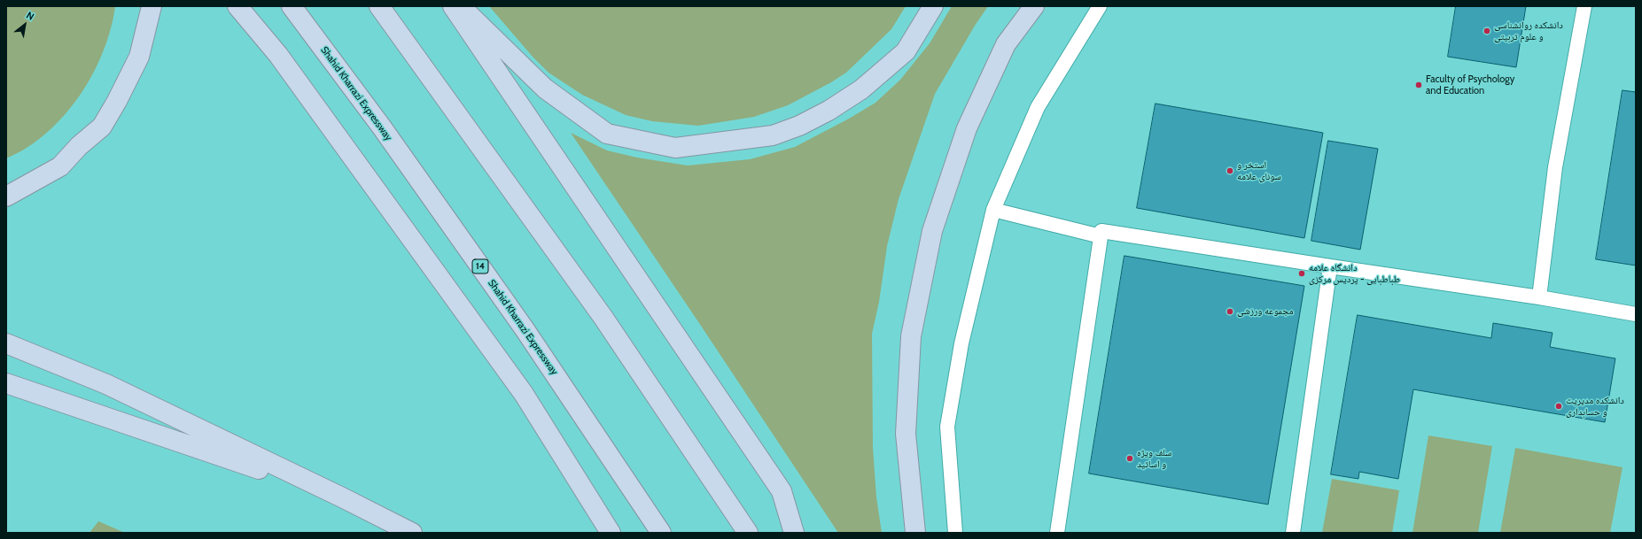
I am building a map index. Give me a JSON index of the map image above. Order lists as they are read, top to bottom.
{
  "streets": {
    "highway": ["Shahid Kharrazi Expressway", "14"]
  },
  "places": [
    "دانشکده روانشناسی و علوم تربیتی",
    "Faculty of Psychology and Education",
    "استخر و سونای علامه",
    "دانشگاه علامه طباطبایی - پردیس مرکزی",
    "مجموعه ورزشی",
    "دانشکده مدیریت و حسابداری",
    "سلف ویژه و اساتید"
  ],
  "north": "top right"
}
